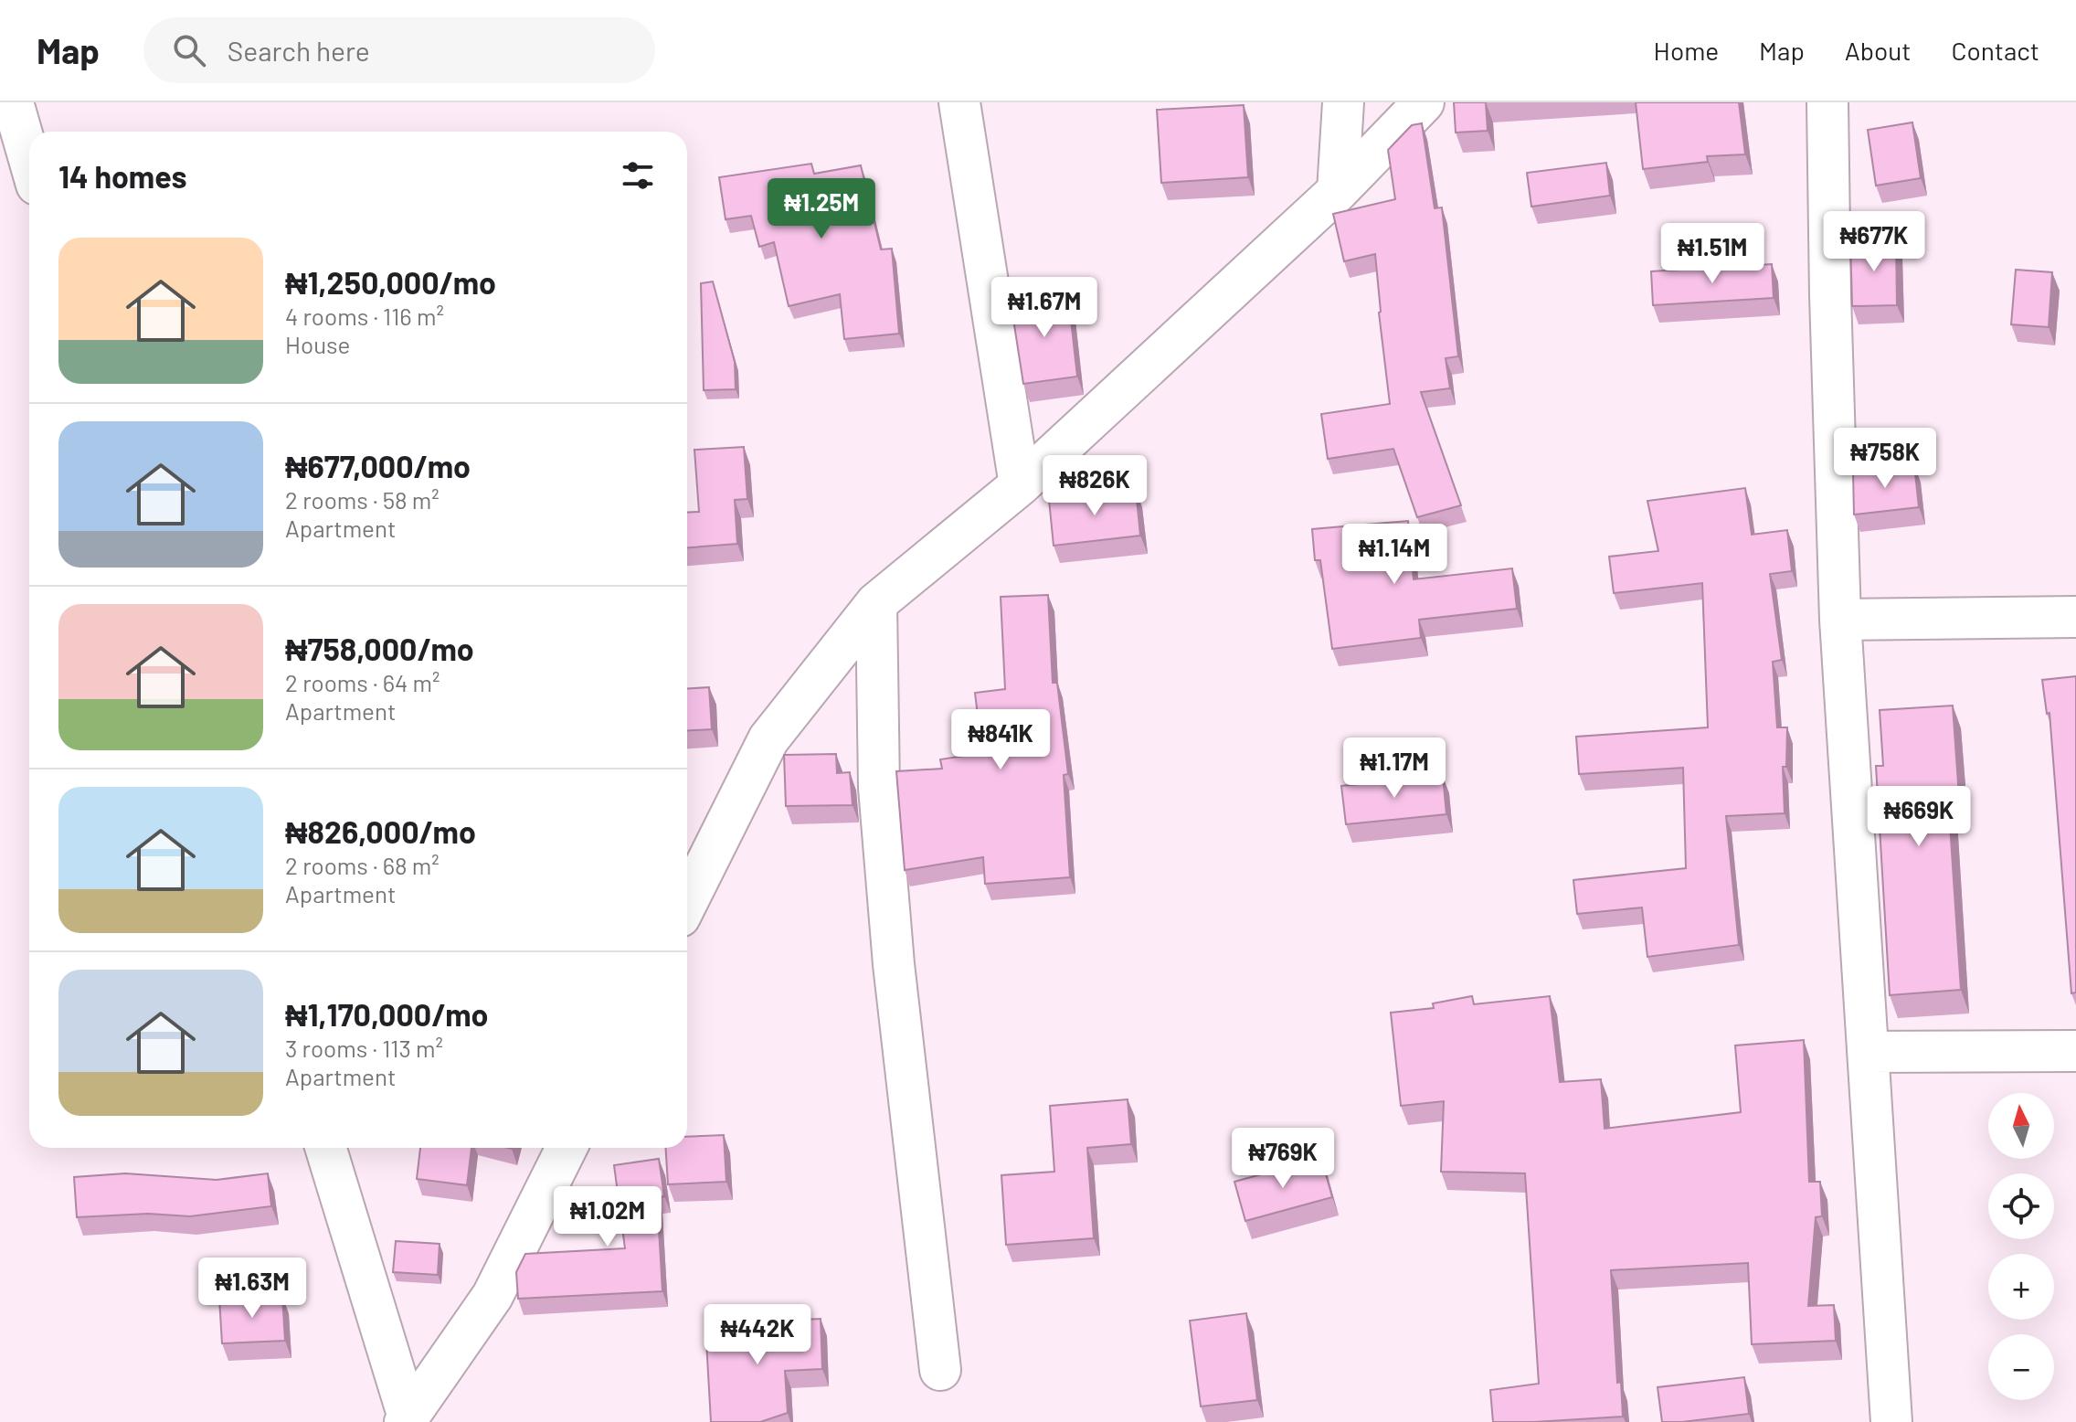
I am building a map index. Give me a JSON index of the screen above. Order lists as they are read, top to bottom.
{
  "north": "top",
  "page": {
    "header": "Map",
    "search": "Search here",
    "nav": [
      "Home",
      "Map",
      "About",
      "Contact"
    ],
    "heading": "14 homes",
    "price": [
      "₦1.25M",
      "₦677K",
      "₦1.51M",
      "₦1.67M",
      "₦758K",
      "₦826K",
      "₦1.14M",
      "₦841K",
      "₦1.17M",
      "₦669K",
      "₦769K",
      "₦1.02M",
      "₦1.63M",
      "₦442K"
    ],
    "list": [
      {
        "name": "₦1,250,000/mo",
        "note": "4 rooms · 116 m² · House"
      },
      {
        "name": "₦677,000/mo",
        "note": "2 rooms · 58 m² · Apartment"
      },
      {
        "name": "₦758,000/mo",
        "note": "2 rooms · 64 m² · Apartment"
      },
      {
        "name": "₦826,000/mo",
        "note": "2 rooms · 68 m² · Apartment"
      },
      {
        "name": "₦1,170,000/mo",
        "note": "3 rooms · 113 m² · Apartment"
      }
    ],
    "map_buttons": ["+", "−"]
  }
}
